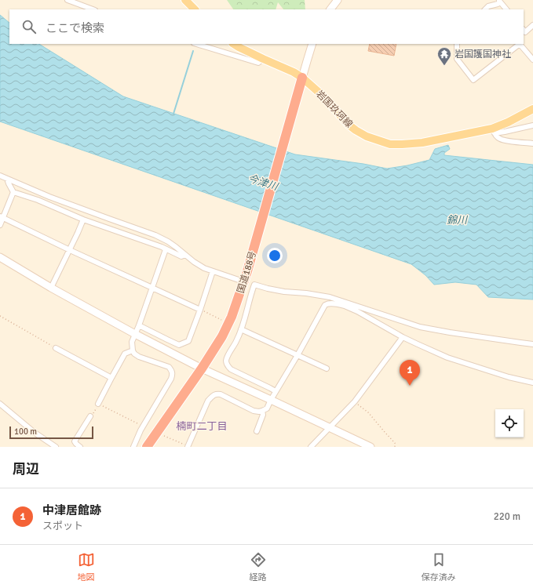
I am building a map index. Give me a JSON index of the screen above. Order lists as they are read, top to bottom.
{
  "streets": {
    "highway": ["国道188号"],
    "main road": ["岩国玖珂線"]
  },
  "crossings": [
    ["岩国玖珂線", "国道188号"]
  ],
  "districts": ["楠町二丁目"],
  "water": ["今津川", "錦川"],
  "places": {
    "temple": ["岩国護国神社"]
  },
  "scale_bar": "100 m",
  "page": {
    "search": "ここで検索",
    "pins": "1",
    "scale": "100 m",
    "heading": "周辺",
    "list": [
      {
        "mark": "1",
        "name": "中津居館跡",
        "note": "スポット",
        "value": "220 m"
      }
    ],
    "nav": ["地図", "経路", "保存済み"]
  }
}
